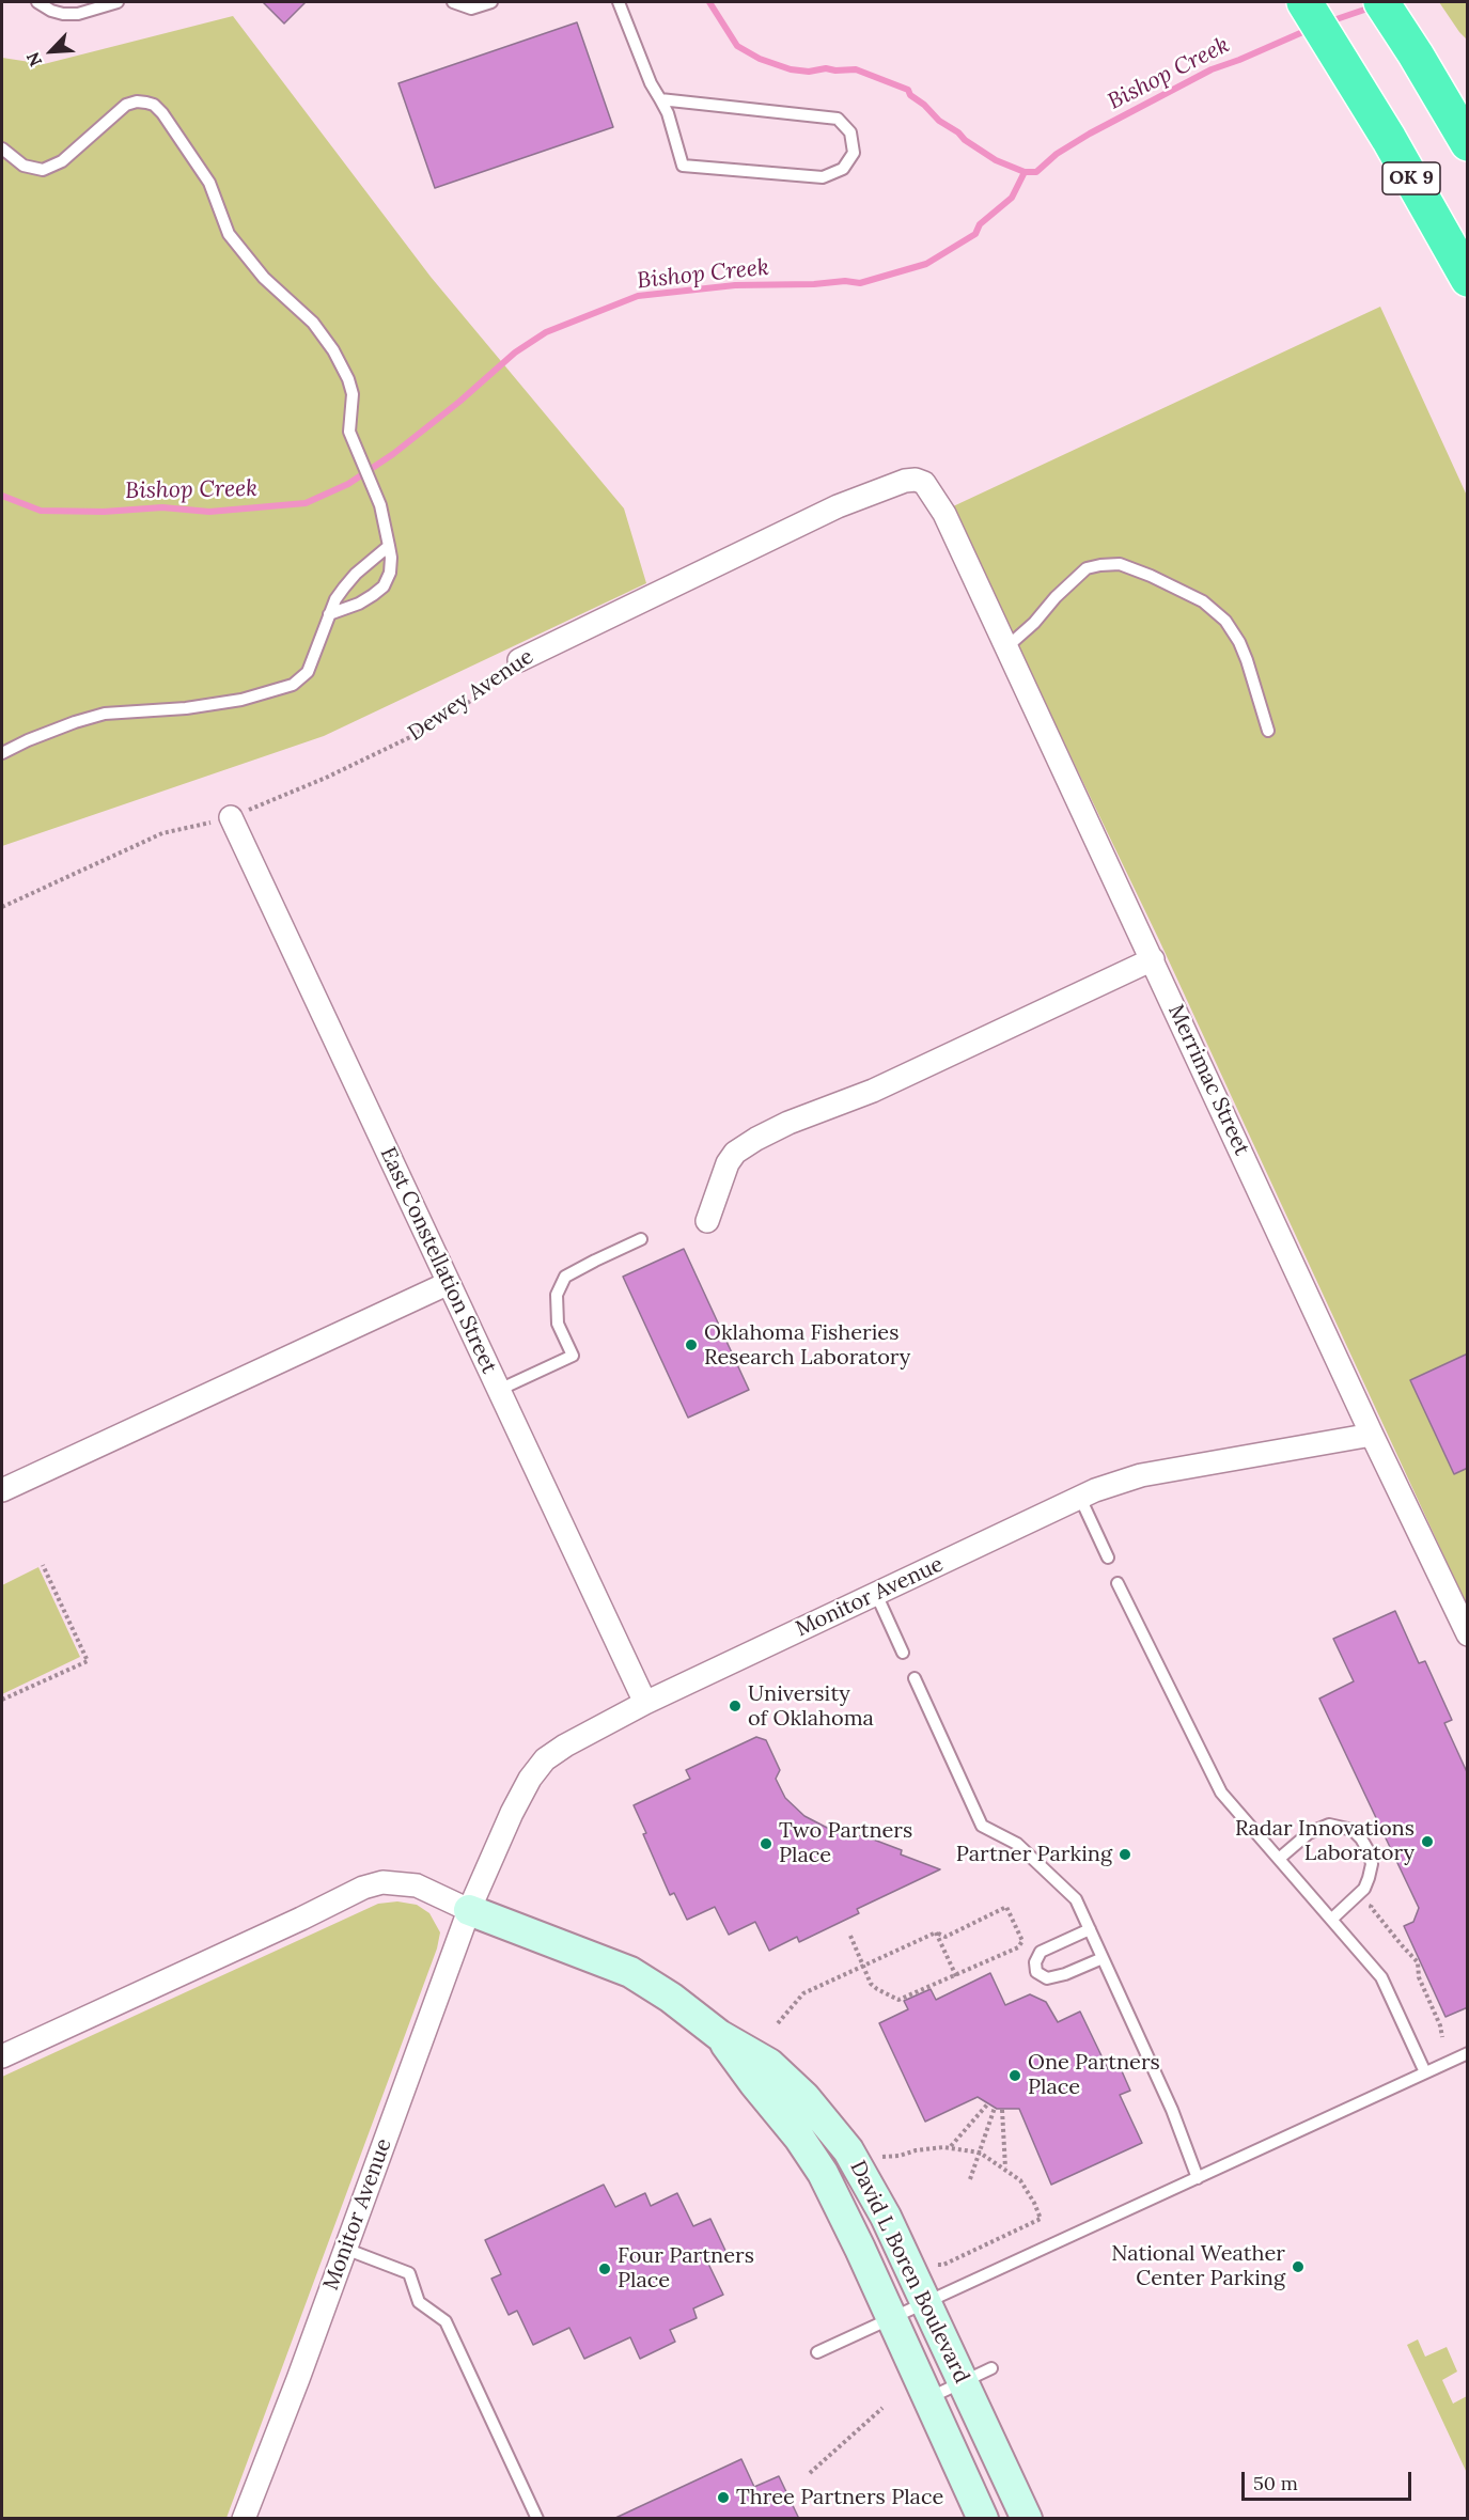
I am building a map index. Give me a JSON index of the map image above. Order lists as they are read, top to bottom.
{
  "streets": {
    "highway": ["OK 9"],
    "street": [
      "Dewey Avenue",
      "Merrimac Street",
      "East Constellation Street",
      "Monitor Avenue",
      "David L Boren Boulevard"
    ]
  },
  "crossings": [
    ["Dewey Avenue", "Merrimac Street"],
    ["Dewey Avenue", "East Constellation Street"],
    ["Merrimac Street", "Monitor Avenue"],
    ["East Constellation Street", "Monitor Avenue"],
    ["Monitor Avenue", "David L Boren Boulevard"]
  ],
  "water": ["Bishop Creek"],
  "places": [
    "Oklahoma Fisheries Research Laboratory",
    "University of Oklahoma",
    "Radar Innovations Laboratory",
    "Two Partners Place",
    "Partner Parking",
    "One Partners Place",
    "National Weather Center Parking",
    "Four Partners Place",
    "Three Partners Place"
  ],
  "scale_bar": "50 m",
  "north": "bottom left"
}
